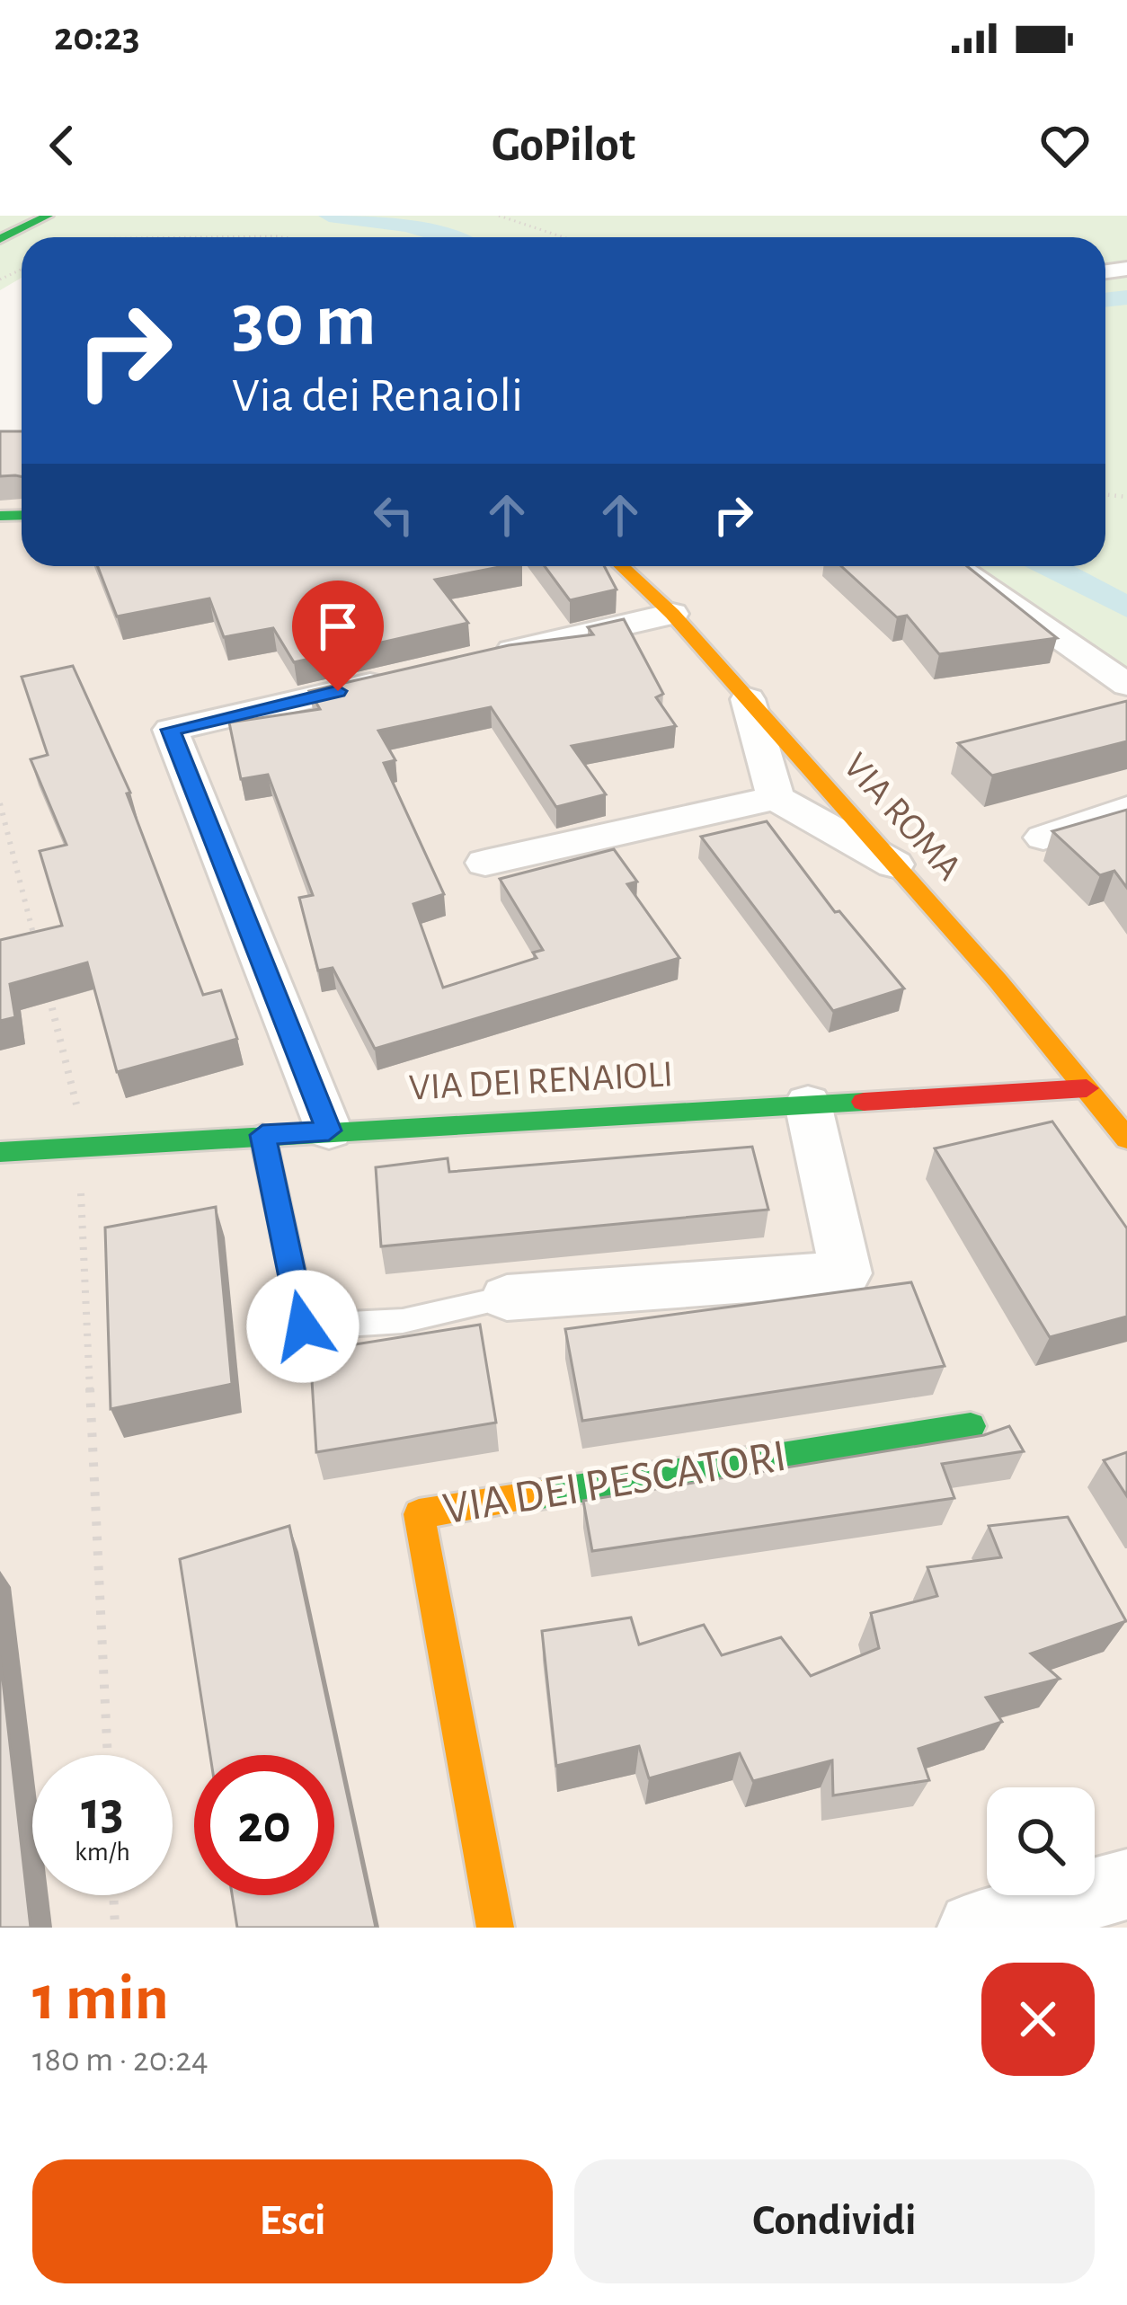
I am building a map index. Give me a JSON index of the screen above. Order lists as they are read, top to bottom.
{
  "streets": {
    "main road": ["VIA ROMA", "VIA DEI RENAIOLI", "VIA DEI PESCATORI"]
  },
  "crossings": [
    ["VIA ROMA", "VIA DEI RENAIOLI"]
  ],
  "page": {
    "status": "20:23",
    "header": "GoPilot",
    "turn": ["30 m", "Via dei Renaioli"],
    "speed": "13 km/h",
    "limit": "20",
    "heading": ["1 min", "180 m · 20:24"],
    "buttons": ["Esci", "Condividi"]
  }
}
